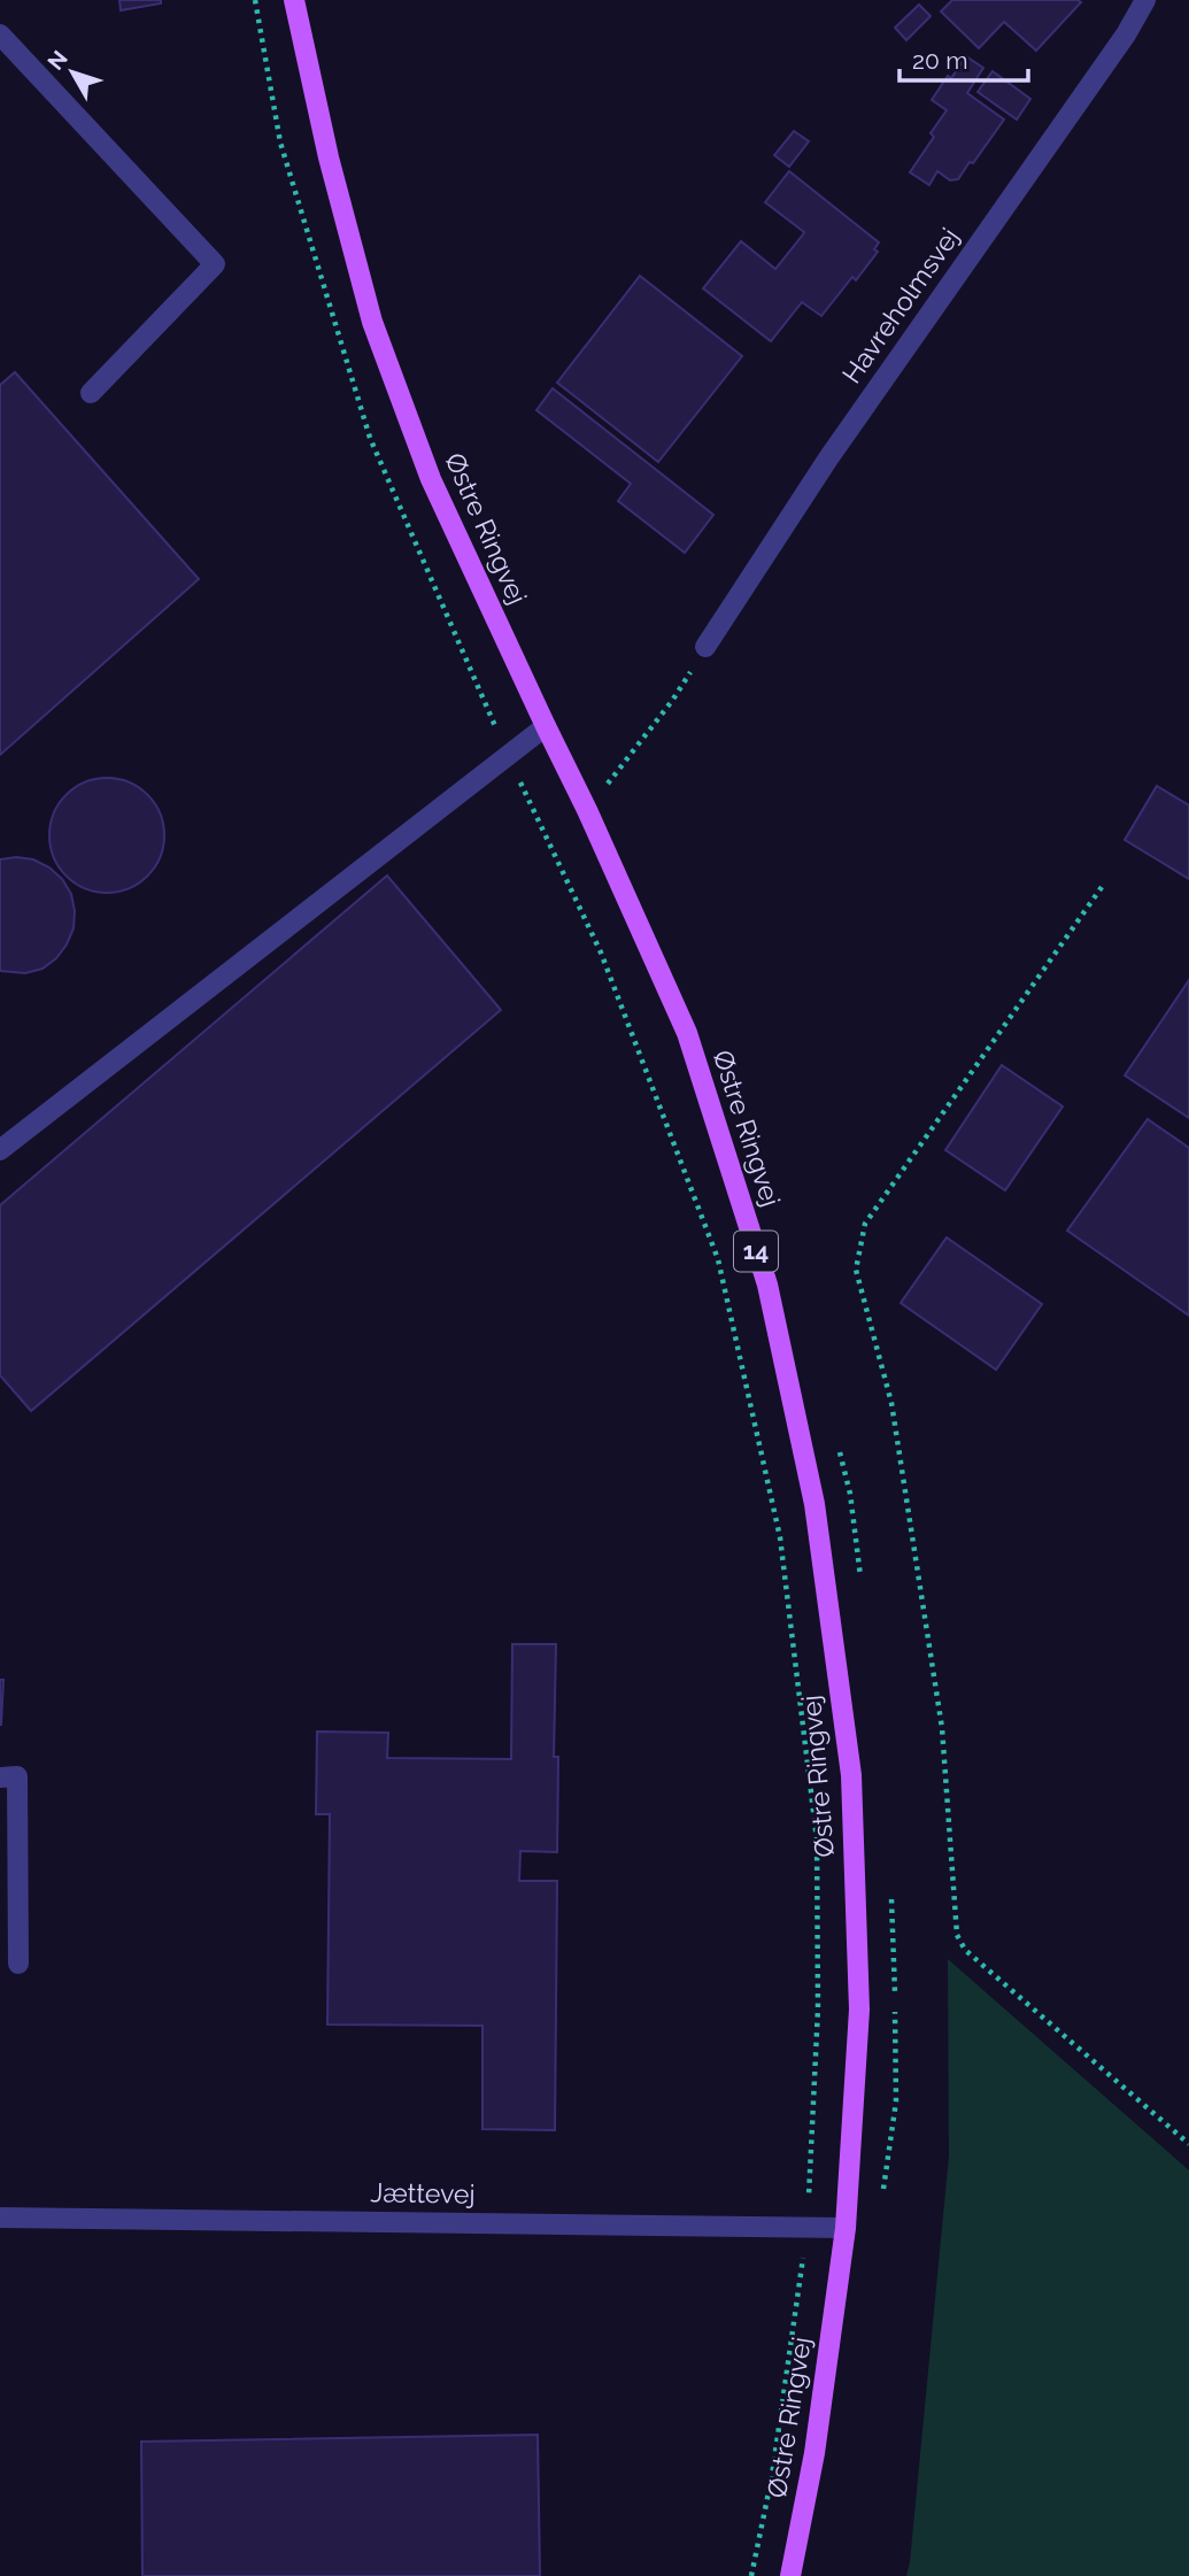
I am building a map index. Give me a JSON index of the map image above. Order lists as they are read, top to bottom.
{
  "streets": {
    "main road": ["Østre Ringvej", "14"],
    "street": ["Havreholmsvej", "Jættevej"]
  },
  "crossings": [
    ["Østre Ringvej", "Jættevej"]
  ],
  "scale_bar": "20 m",
  "north": "top left"
}
